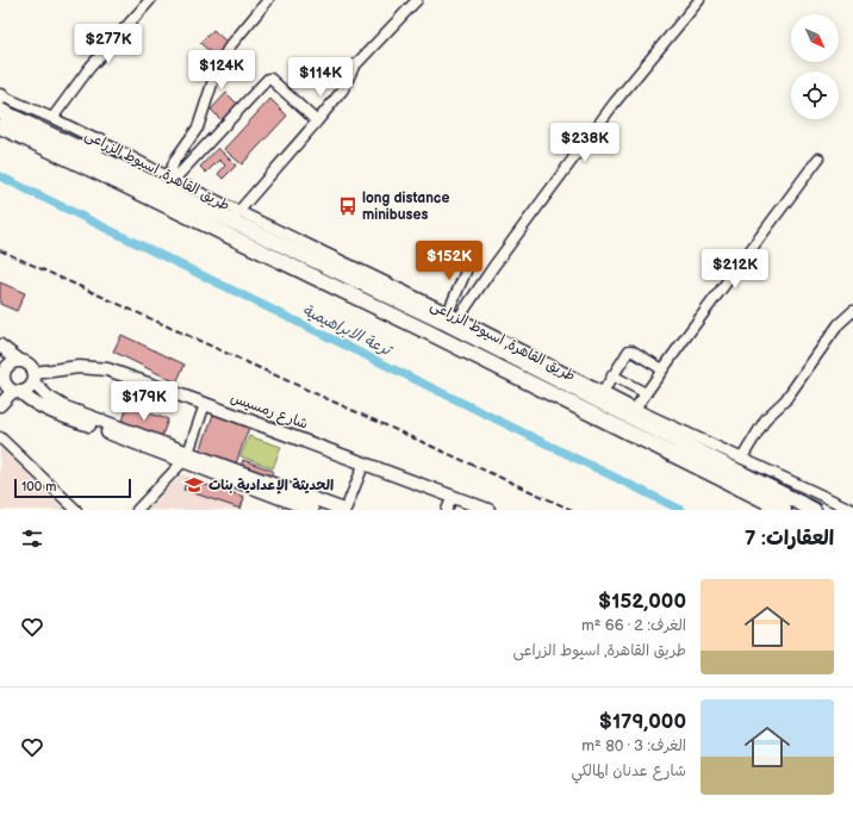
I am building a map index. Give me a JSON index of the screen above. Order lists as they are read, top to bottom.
{
  "streets": {
    "highway": ["طريق القاهرة, اسيوط الزراعى"],
    "main road": ["شارع رمسيس"]
  },
  "water": ["ترعة الابراهيمية"],
  "places": {
    "bus stop": ["long distance minibuses"],
    "school or university": ["الحديثة الإعدادية بنات"]
  },
  "scale_bar": "100 m",
  "north": "bottom right",
  "page": {
    "price": [
      "$277K",
      "$124K",
      "$114K",
      "$238K",
      "$152K",
      "$212K",
      "$179K"
    ],
    "scale": "100 m",
    "heading": "العقارات: 7",
    "list": [
      {
        "name": "$152,000",
        "note": "الغرف: 2 · 66 m² · طريق القاهرة, اسيوط الزراعى"
      },
      {
        "name": "$179,000",
        "note": "الغرف: 3 · 80 m² · شارع عدنان المالكي"
      }
    ]
  }
}
